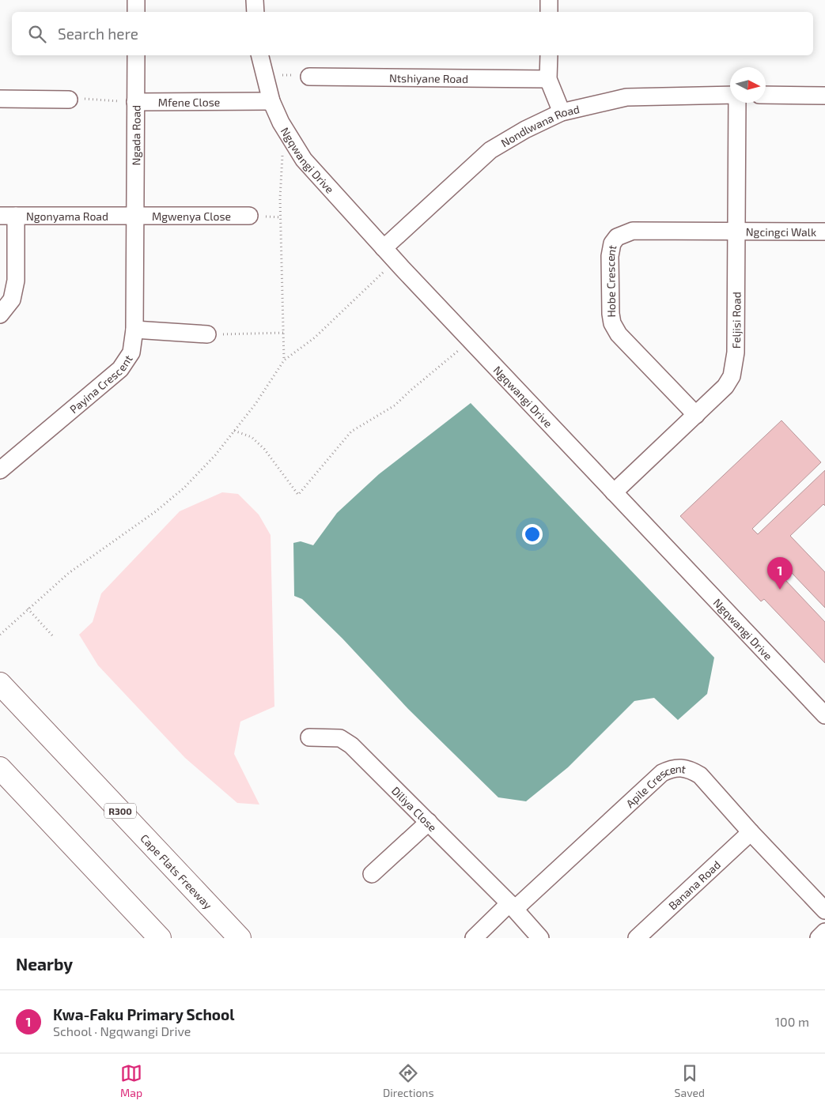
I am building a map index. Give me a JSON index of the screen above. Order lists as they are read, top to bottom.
{
  "streets": {
    "highway": ["R300", "Cape Flats Freeway"],
    "street": [
      "Ntshiyane Road",
      "Mfene Close",
      "Nondlwana Road",
      "Ngada Road",
      "Ngqwangi Drive",
      "Ngonyama Road",
      "Mgwenya Close",
      "Ngcingci Walk",
      "Hobe Crescent",
      "Feljisi Road",
      "Payina Crescent",
      "Apile Crescent",
      "Diliya Close",
      "Banana Road"
    ]
  },
  "crossings": [
    ["Mfene Close", "Ngada Road"],
    ["Mfene Close", "Ngqwangi Drive"],
    ["Nondlwana Road", "Ngqwangi Drive"],
    ["Ngada Road", "Ngonyama Road"],
    ["Ngada Road", "Mgwenya Close"],
    ["Ngada Road", "Payina Crescent"],
    ["Ngqwangi Drive", "Feljisi Road"],
    ["Ngonyama Road", "Mgwenya Close"],
    ["Ngonyama Road", "Payina Crescent"],
    ["Mgwenya Close", "Payina Crescent"],
    ["Ngcingci Walk", "Hobe Crescent"],
    ["Ngcingci Walk", "Feljisi Road"],
    ["Hobe Crescent", "Feljisi Road"],
    ["Apile Crescent", "Diliya Close"],
    ["Apile Crescent", "Banana Road"]
  ],
  "north": "right",
  "page": {
    "search": "Search here",
    "pins": "1",
    "heading": "Nearby",
    "list": [
      {
        "mark": "1",
        "name": "Kwa-Faku Primary School",
        "note": "School · Ngqwangi Drive",
        "value": "100 m"
      }
    ],
    "nav": ["Map", "Directions", "Saved"]
  }
}
